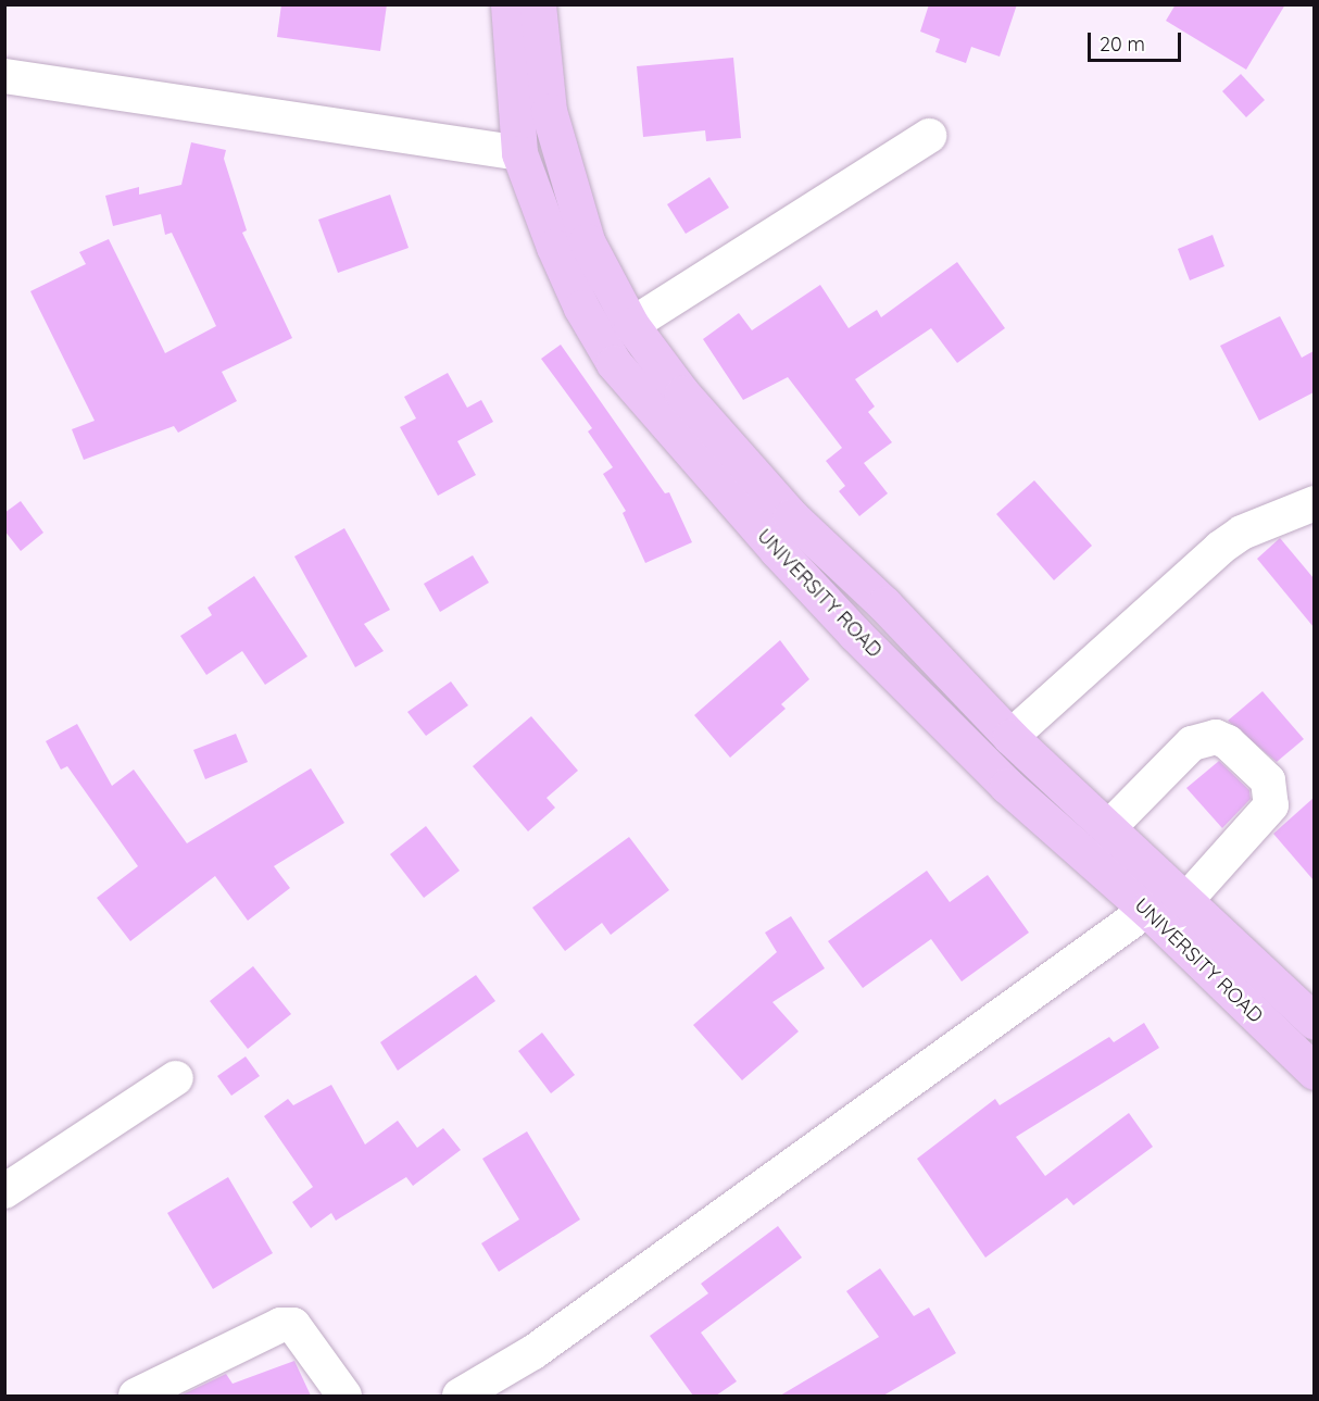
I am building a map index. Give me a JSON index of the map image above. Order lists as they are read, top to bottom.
{
  "streets": {
    "main road": ["UNIVERSITY ROAD"]
  },
  "scale_bar": "20 m"
}
